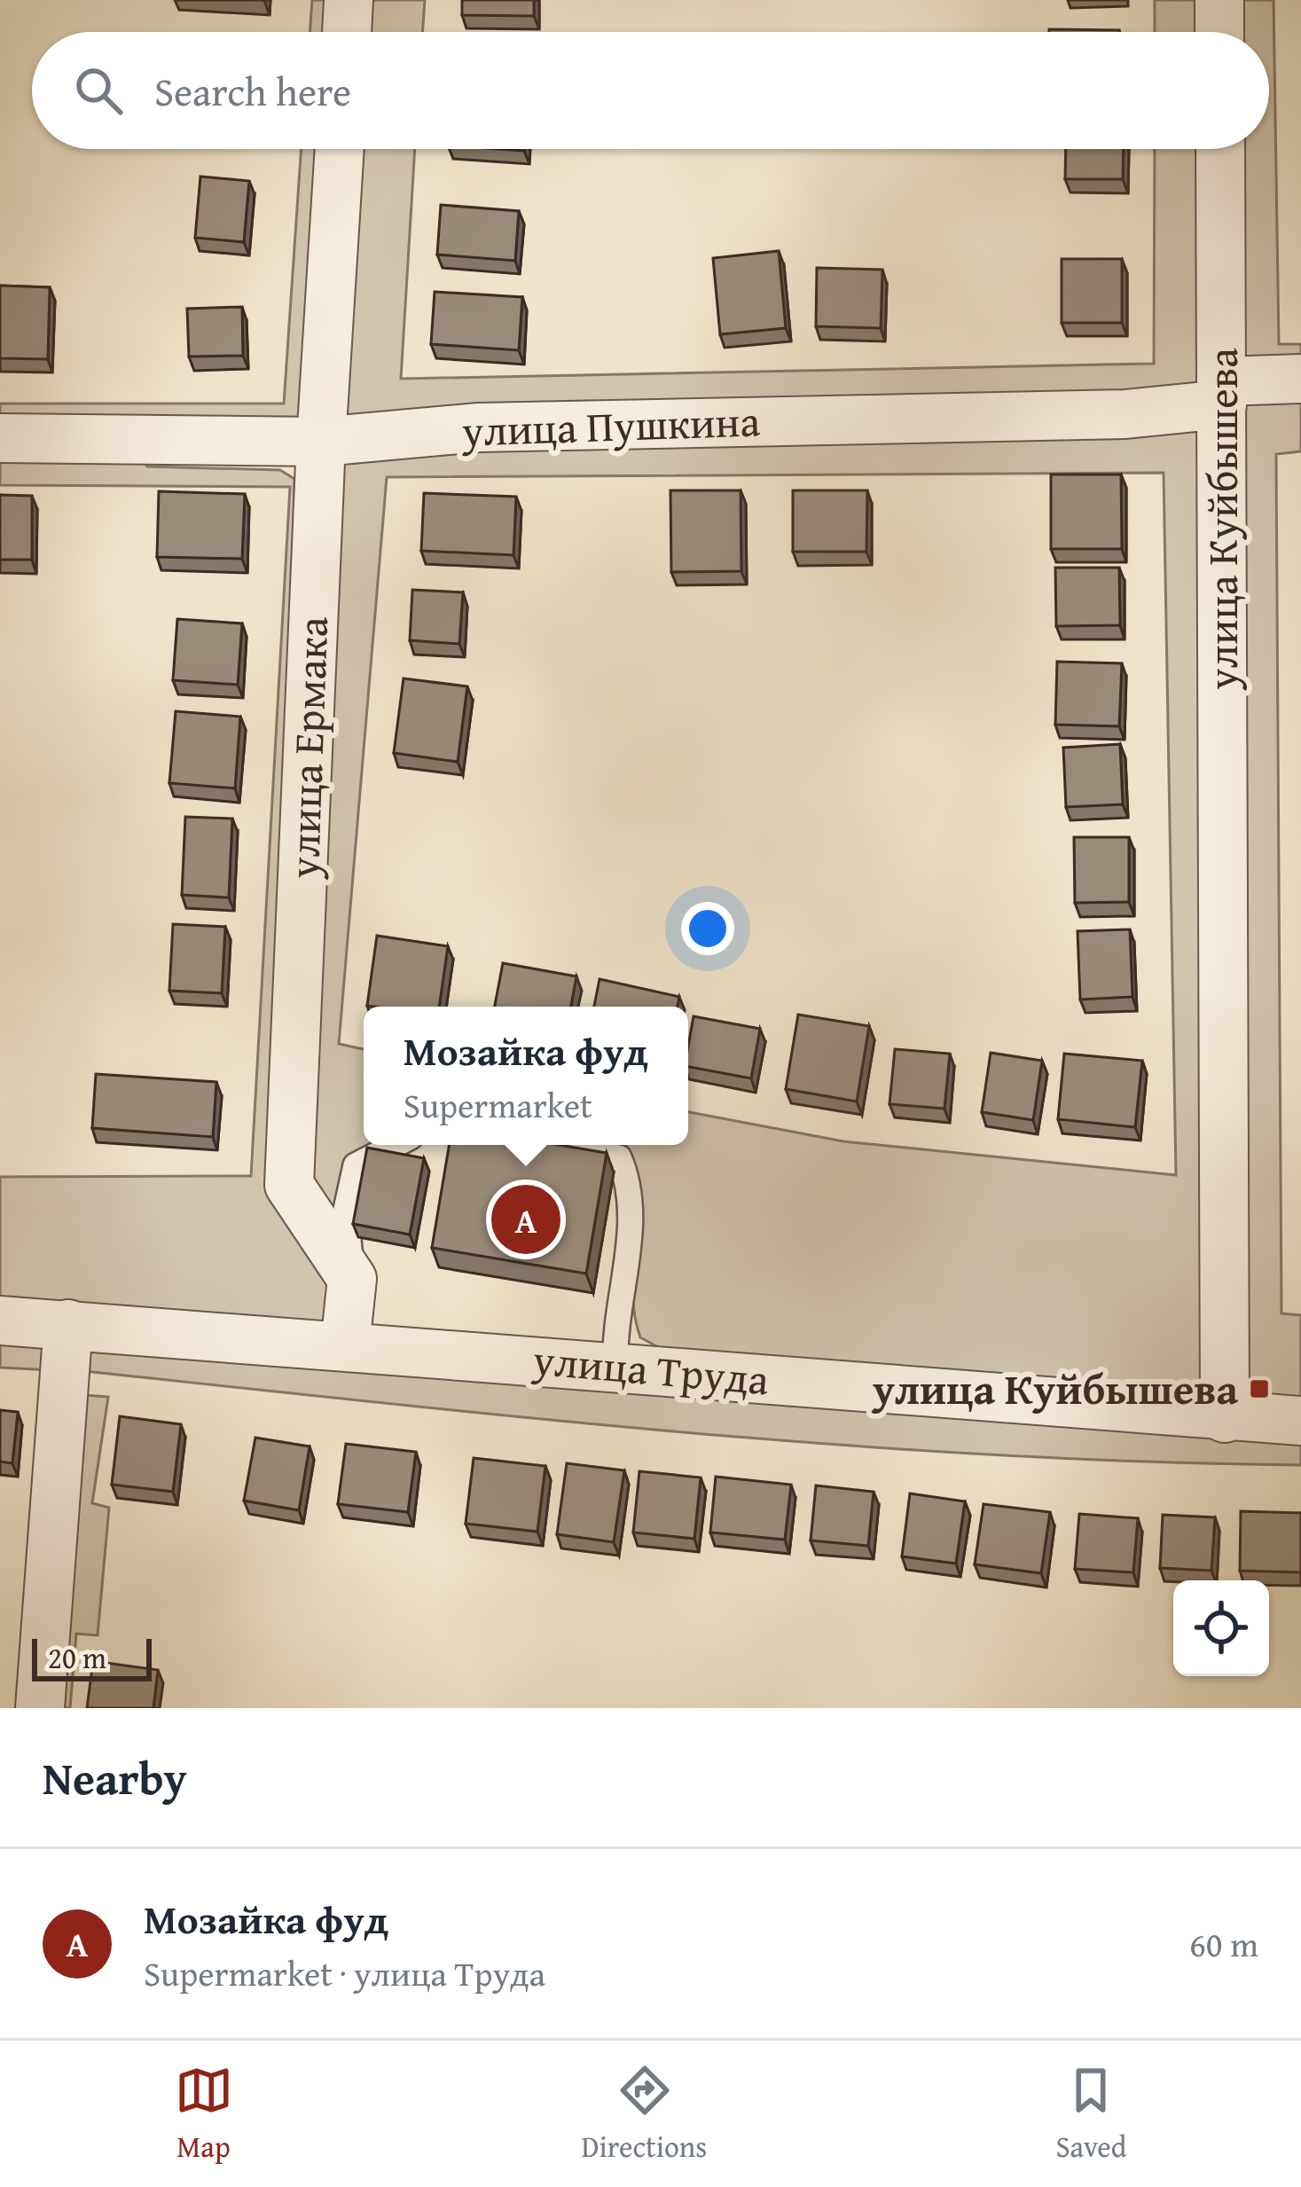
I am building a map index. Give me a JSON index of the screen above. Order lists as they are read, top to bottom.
{
  "streets": {
    "street": [
      "улица Пушкина",
      "улица Куйбышева",
      "улица Ермака",
      "улица Труда"
    ]
  },
  "crossings": [
    ["улица Пушкина", "улица Куйбышева"],
    ["улица Пушкина", "улица Ермака"],
    ["улица Куйбышева", "улица Труда"]
  ],
  "places": {
    "transit": ["улица Куйбышева"]
  },
  "scale_bar": "20 m",
  "page": {
    "search": "Search here",
    "popup": ["Мозайка фуд", "Supermarket"],
    "pins": "A",
    "scale": "20 m",
    "heading": "Nearby",
    "list": [
      {
        "mark": "A",
        "name": "Мозайка фуд",
        "note": "Supermarket · улица Труда",
        "value": "60 m"
      }
    ],
    "nav": ["Map", "Directions", "Saved"]
  }
}
